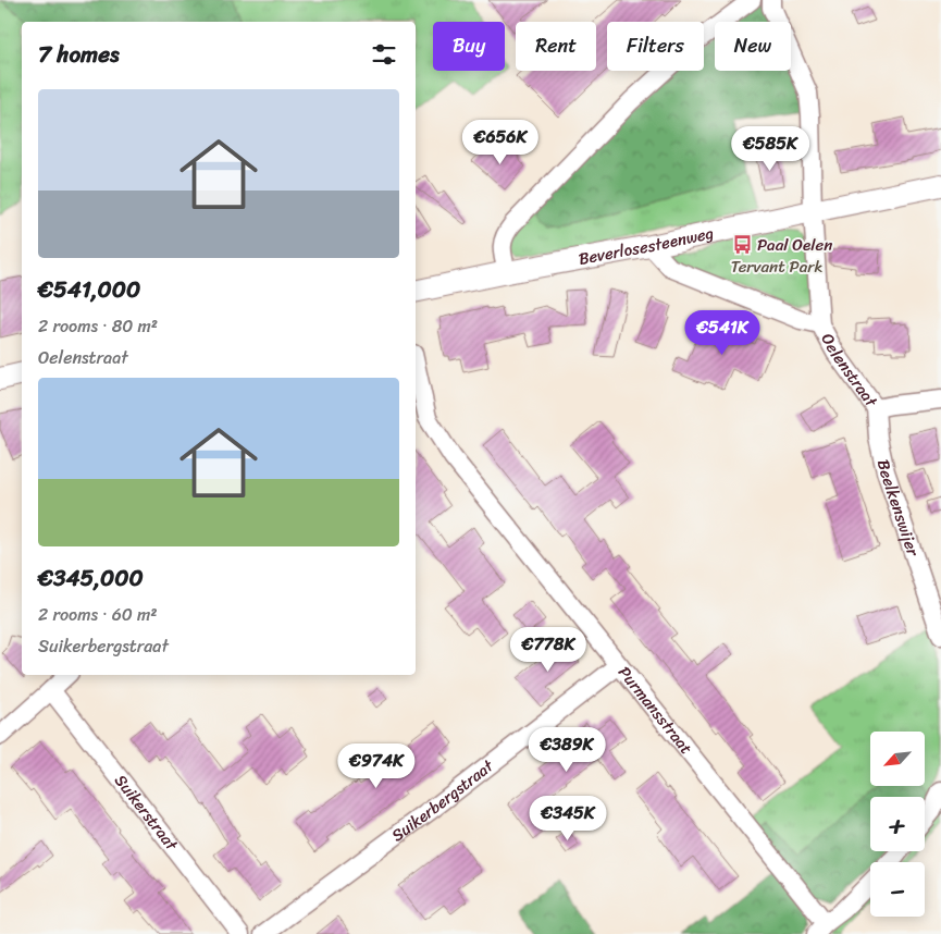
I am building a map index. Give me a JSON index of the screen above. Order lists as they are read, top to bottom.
{
  "streets": {
    "street": [
      "Beverlosesteenweg",
      "Oelenstraat",
      "Beelkenswijer",
      "Purmansstraat",
      "Suikerbergstraat",
      "Suikerstraat"
    ]
  },
  "crossings": [
    ["Beverlosesteenweg", "Oelenstraat"],
    ["Oelenstraat", "Beelkenswijer"],
    ["Purmansstraat", "Suikerbergstraat"]
  ],
  "parks": ["Tervant Park"],
  "places": {
    "bus stop": ["Paal Oelen"]
  },
  "north": "bottom left",
  "page": {
    "chip": [
      "Buy",
      "Rent",
      "Filters",
      "New"
    ],
    "heading": "7 homes",
    "list": [
      {
        "name": "€541,000",
        "note": "2 rooms · 80 m² · Oelenstraat"
      },
      {
        "name": "€345,000",
        "note": "2 rooms · 60 m² · Suikerbergstraat"
      }
    ],
    "price": [
      "€656K",
      "€585K",
      "€541K",
      "€778K",
      "€389K",
      "€974K",
      "€345K"
    ],
    "map_buttons": ["+", "−"]
  }
}
